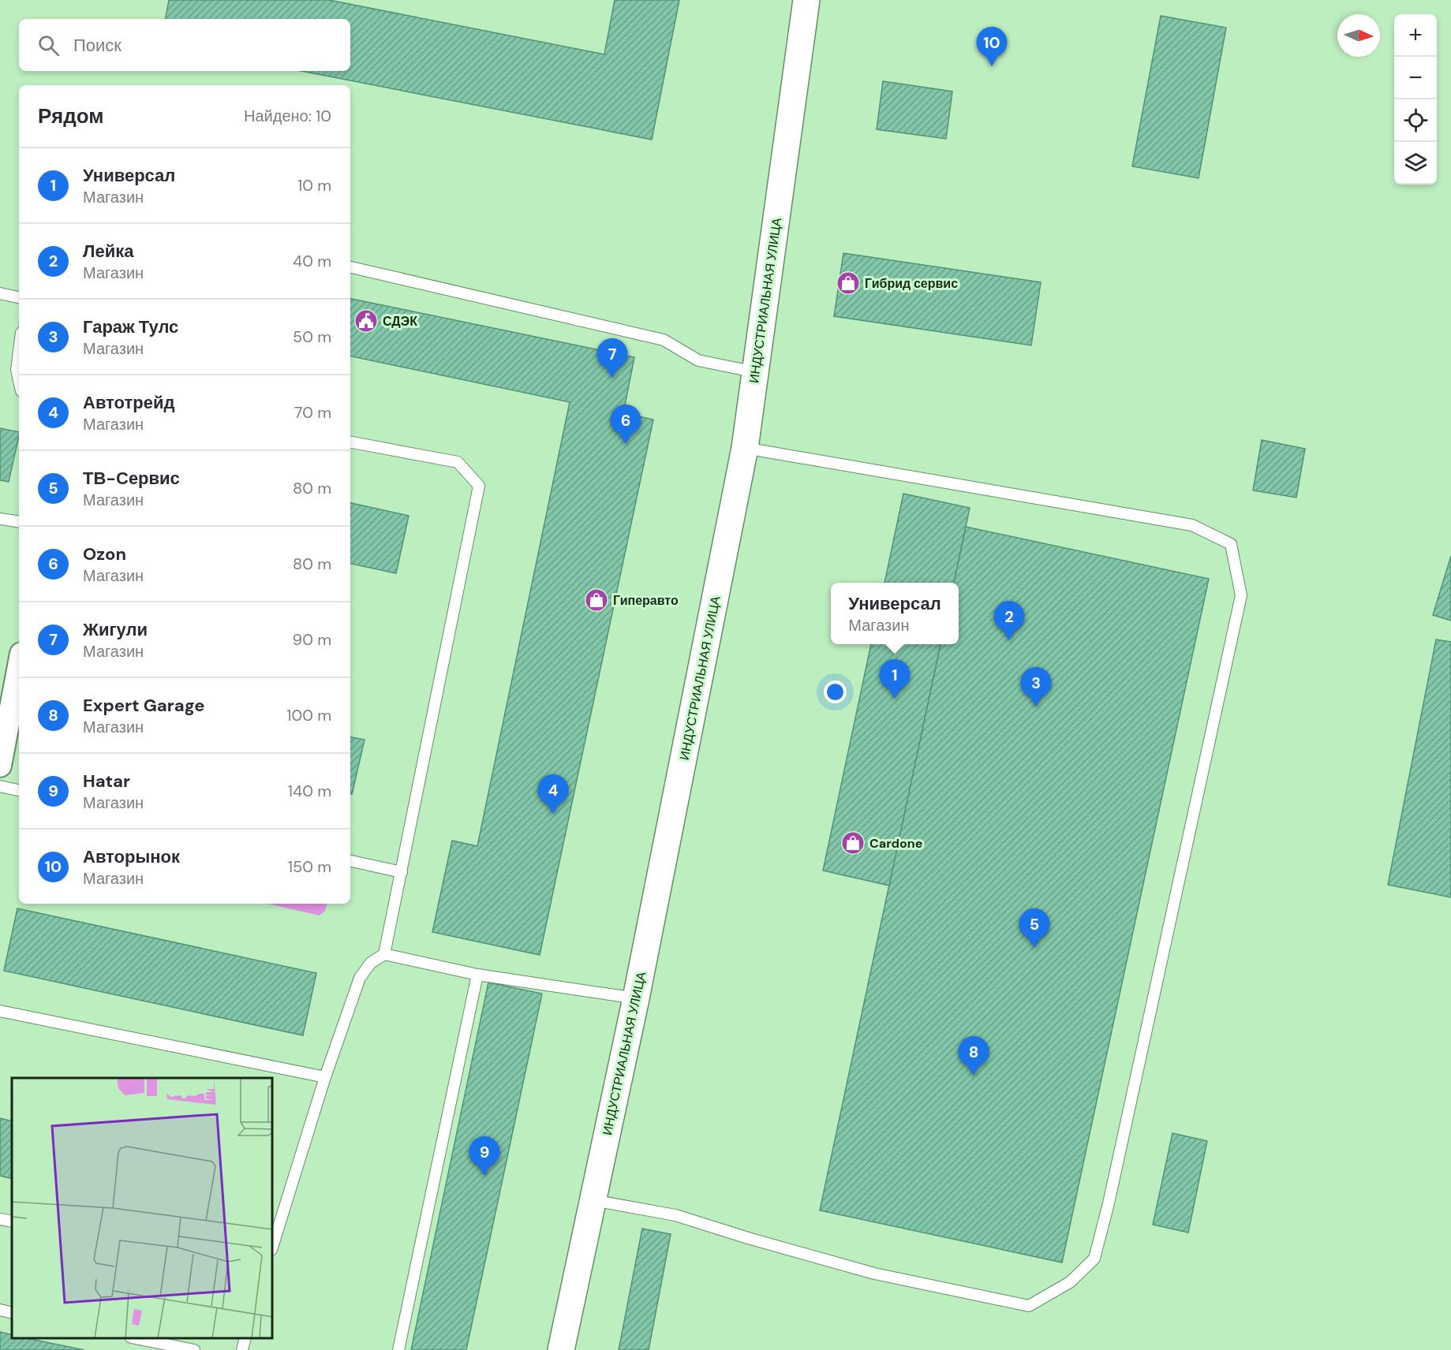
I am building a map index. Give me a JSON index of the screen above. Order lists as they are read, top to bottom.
{
  "streets": {
    "main road": ["ИНДУСТРИАЛЬНАЯ УЛИЦА"]
  },
  "places": {
    "shop": ["Гибрид сервис", "Гиперавто", "Cardone"],
    "public building": ["СДЭК"]
  },
  "north": "right",
  "page": {
    "map_buttons": ["+", "−"],
    "search": "Поиск",
    "pins": [
      "10",
      "7",
      "6",
      "2",
      "1",
      "3",
      "4",
      "5",
      "8",
      "9"
    ],
    "heading": ["Рядом", "Найдено: 10"],
    "list": [
      {
        "mark": "1",
        "name": "Универсал",
        "note": "Магазин",
        "value": "10 m"
      },
      {
        "mark": "2",
        "name": "Лейка",
        "note": "Магазин",
        "value": "40 m"
      },
      {
        "mark": "3",
        "name": "Гараж Тулс",
        "note": "Магазин",
        "value": "50 m"
      },
      {
        "mark": "4",
        "name": "Автотрейд",
        "note": "Магазин",
        "value": "70 m"
      },
      {
        "mark": "5",
        "name": "ТВ-Сервис",
        "note": "Магазин",
        "value": "80 m"
      },
      {
        "mark": "6",
        "name": "Ozon",
        "note": "Магазин",
        "value": "80 m"
      },
      {
        "mark": "7",
        "name": "Жигули",
        "note": "Магазин",
        "value": "90 m"
      },
      {
        "mark": "8",
        "name": "Expert Garage",
        "note": "Магазин",
        "value": "100 m"
      },
      {
        "mark": "9",
        "name": "Hatar",
        "note": "Магазин",
        "value": "140 m"
      },
      {
        "mark": "10",
        "name": "Авторынок",
        "note": "Магазин",
        "value": "150 m"
      }
    ],
    "popup": ["Универсал", "Магазин"]
  }
}
